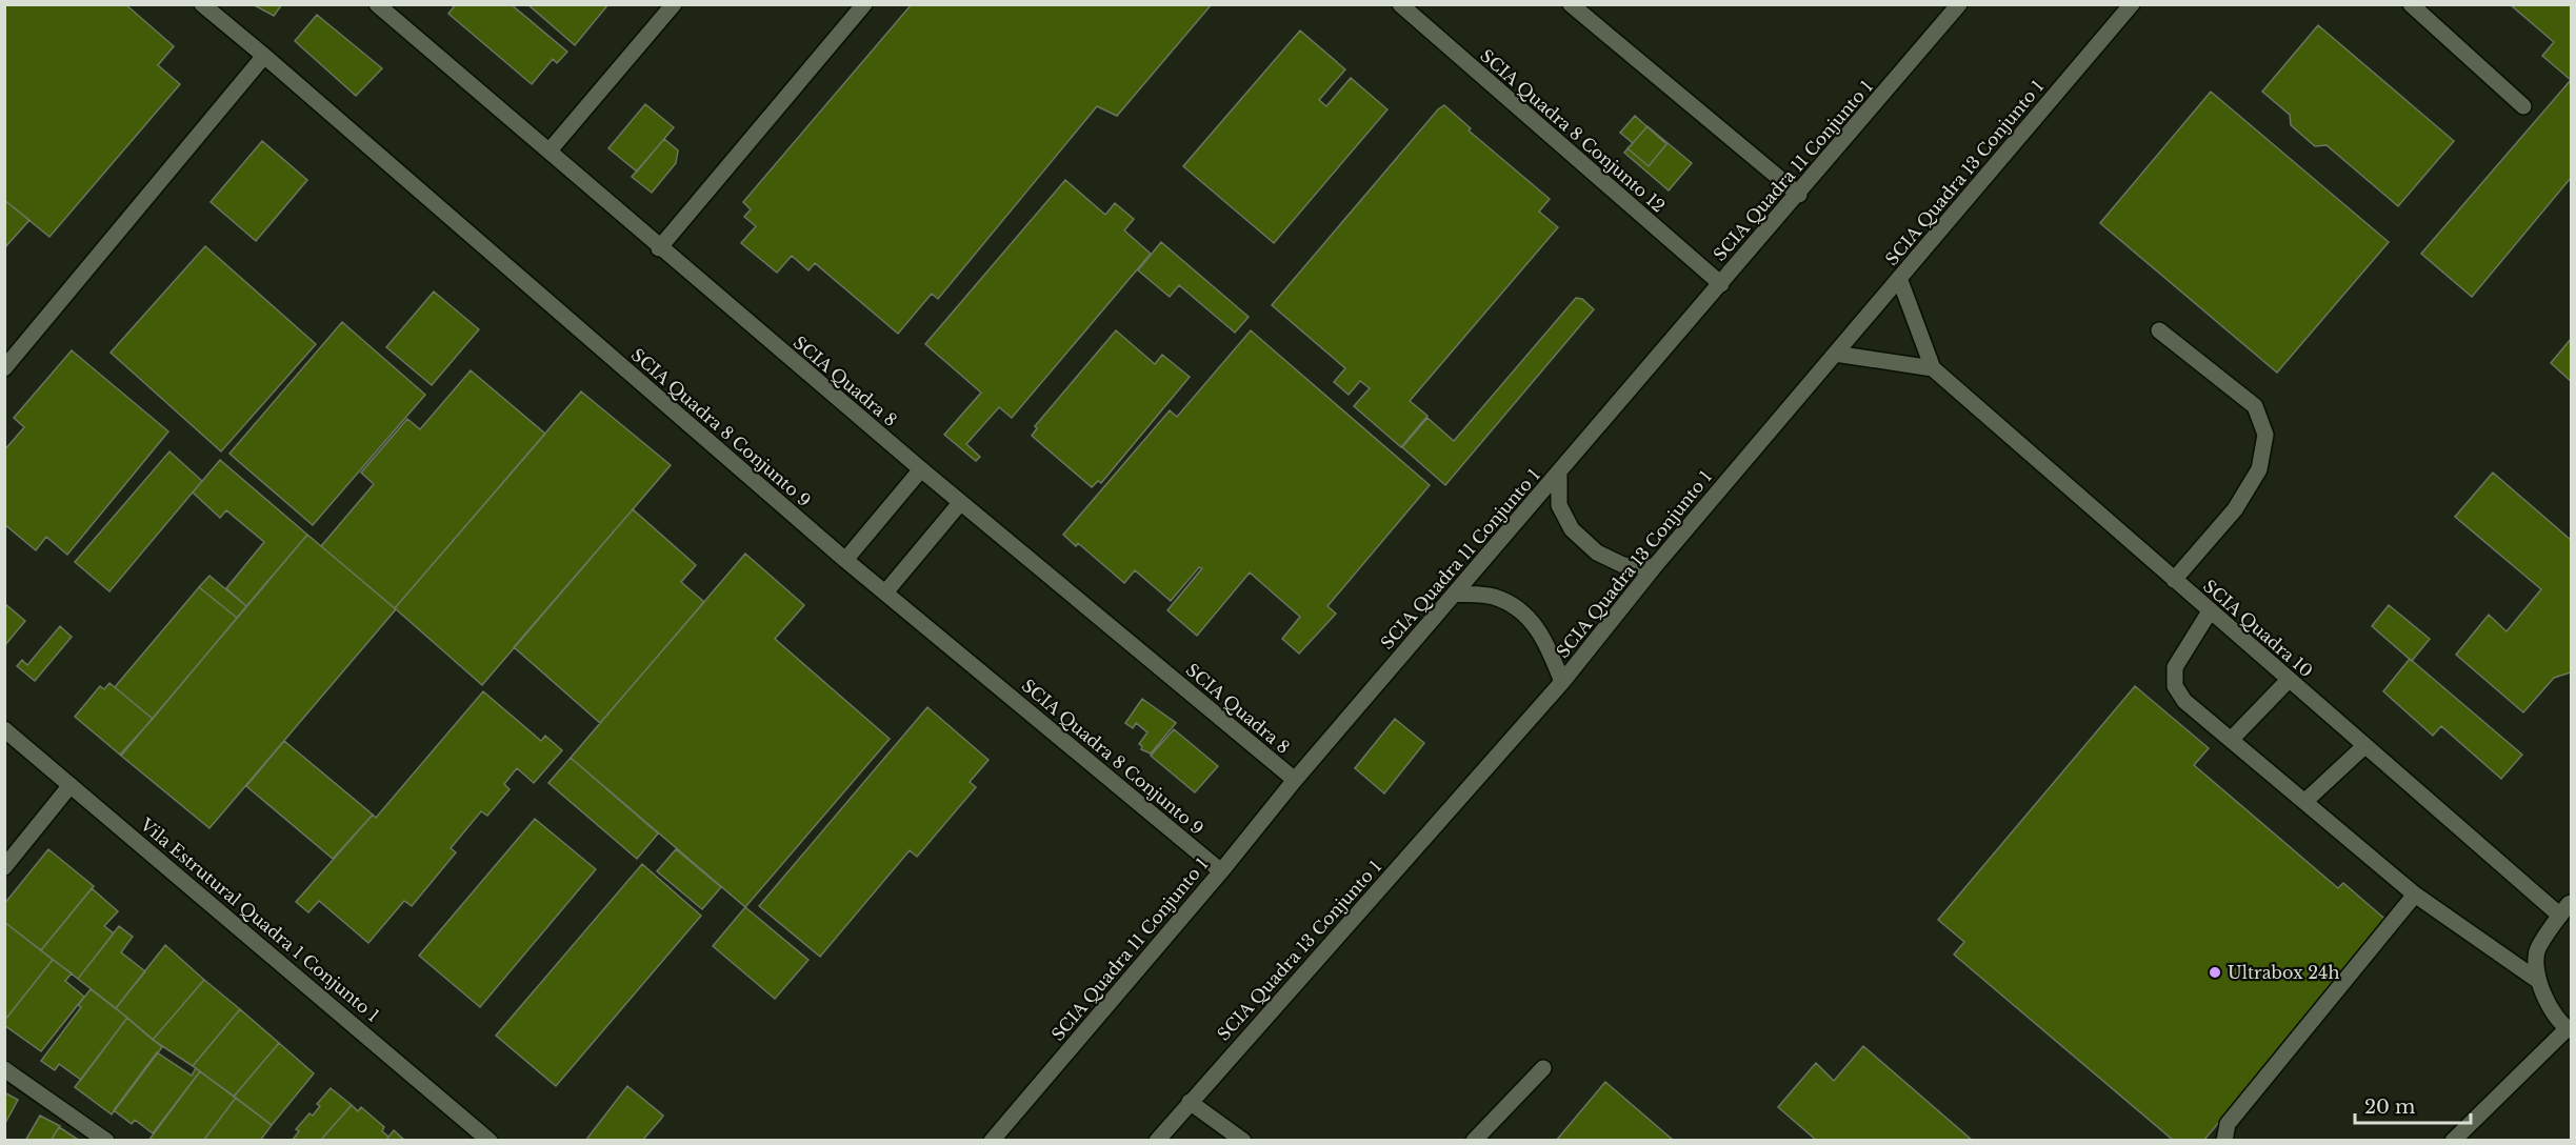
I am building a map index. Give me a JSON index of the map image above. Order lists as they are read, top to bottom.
{
  "streets": {
    "street": [
      "SCIA Quadra 8 Conjunto 12",
      "SCIA Quadra 11 Conjunto 1",
      "SCIA Quadra 13 Conjunto 1",
      "SCIA Quadra 8",
      "SCIA Quadra 8 Conjunto 9",
      "SCIA Quadra 10",
      "Vila Estrutural Quadra 1 Conjunto 1"
    ]
  },
  "crossings": [
    ["SCIA Quadra 8 Conjunto 12", "SCIA Quadra 11 Conjunto 1"],
    ["SCIA Quadra 11 Conjunto 1", "SCIA Quadra 8"],
    ["SCIA Quadra 11 Conjunto 1", "SCIA Quadra 8 Conjunto 9"],
    ["SCIA Quadra 13 Conjunto 1", "SCIA Quadra 10"]
  ],
  "places": ["Ultrabox 24h"],
  "scale_bar": "20 m"
}
